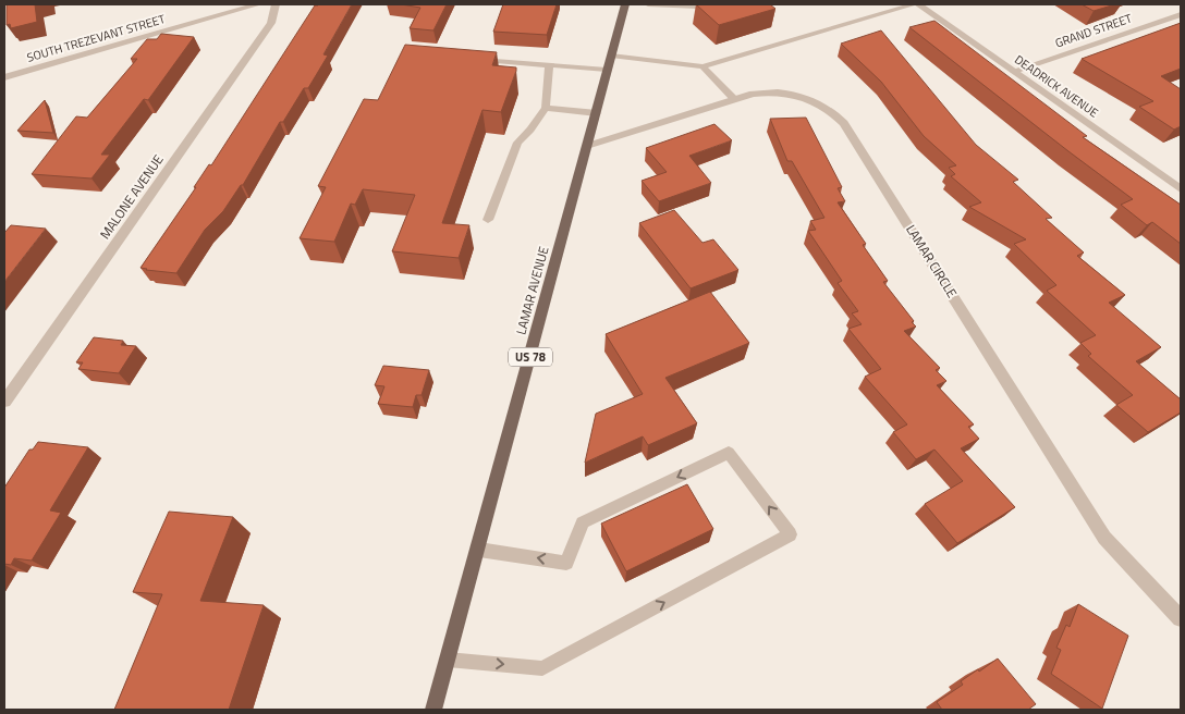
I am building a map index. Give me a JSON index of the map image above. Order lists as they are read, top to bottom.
{
  "streets": {
    "main road": ["LAMAR AVENUE", "US 78"],
    "street": [
      "GRAND STREET",
      "SOUTH TREZEVANT STREET",
      "DEADRICK AVENUE",
      "MALONE AVENUE",
      "LAMAR CIRCLE"
    ]
  },
  "crossings": [
    ["GRAND STREET", "DEADRICK AVENUE"],
    ["LAMAR CIRCLE", "LAMAR AVENUE"]
  ]
}
